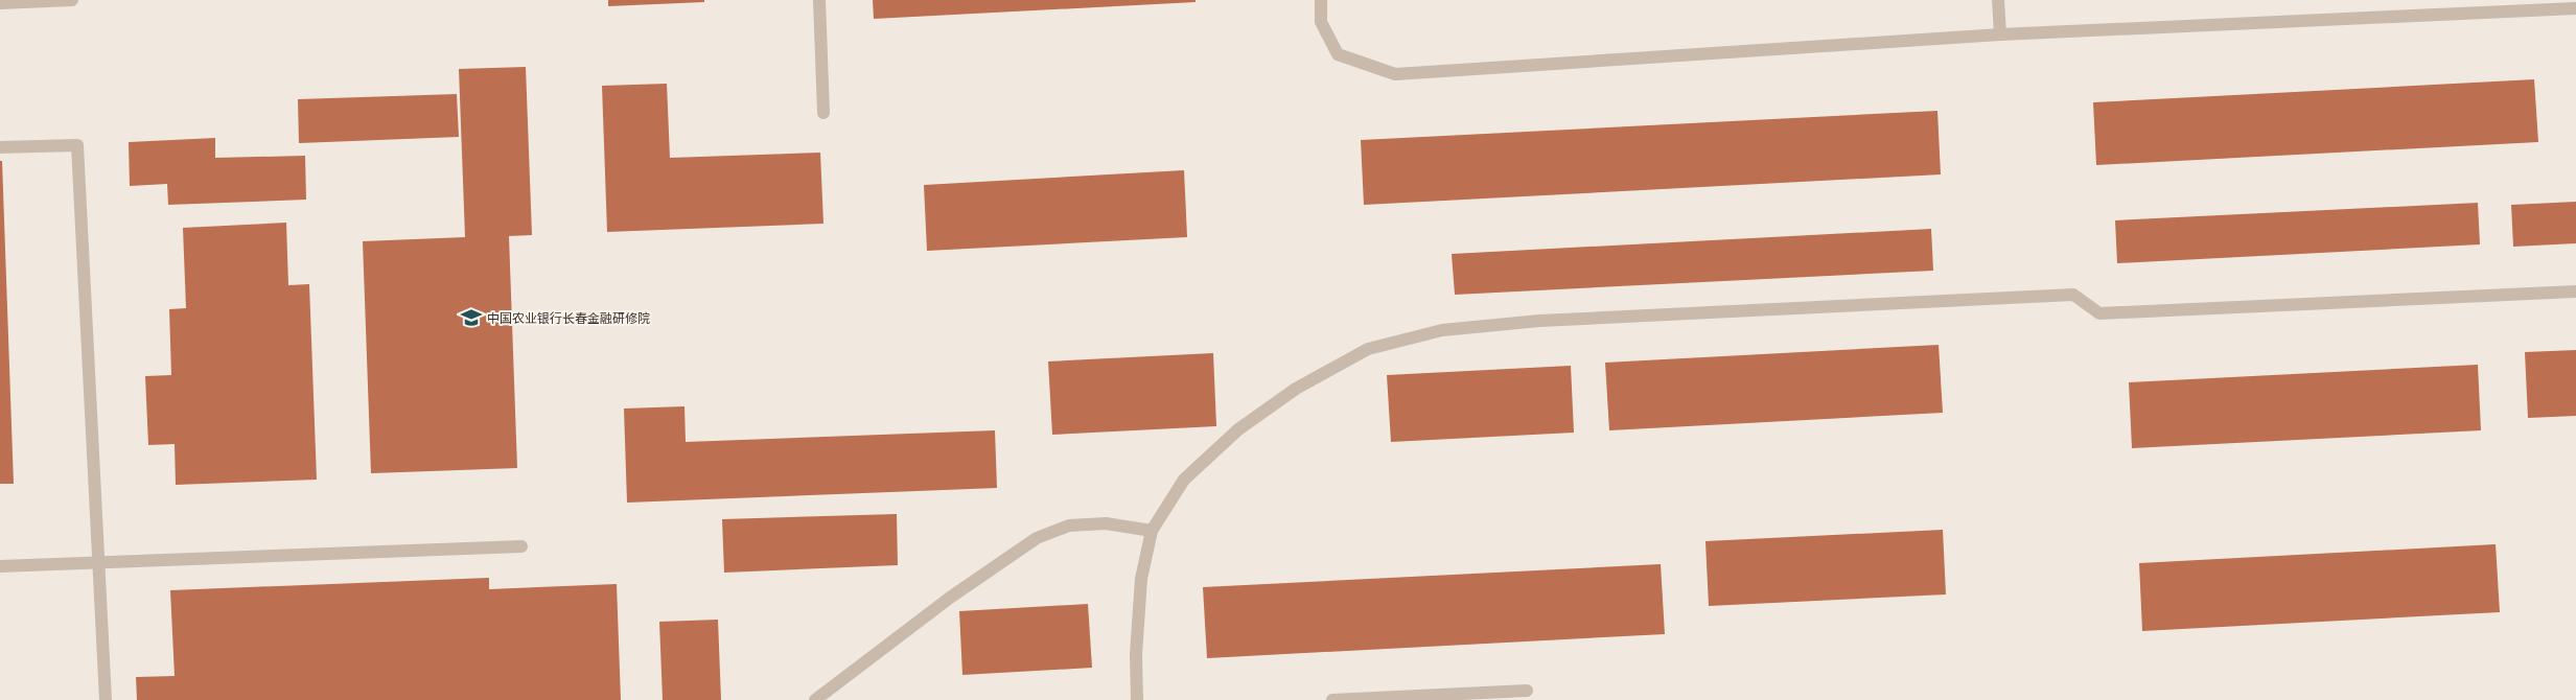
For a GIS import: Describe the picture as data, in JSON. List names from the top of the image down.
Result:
{
  "places": {
    "school or university": ["中国农业银行长春金融研修院"]
  }
}
